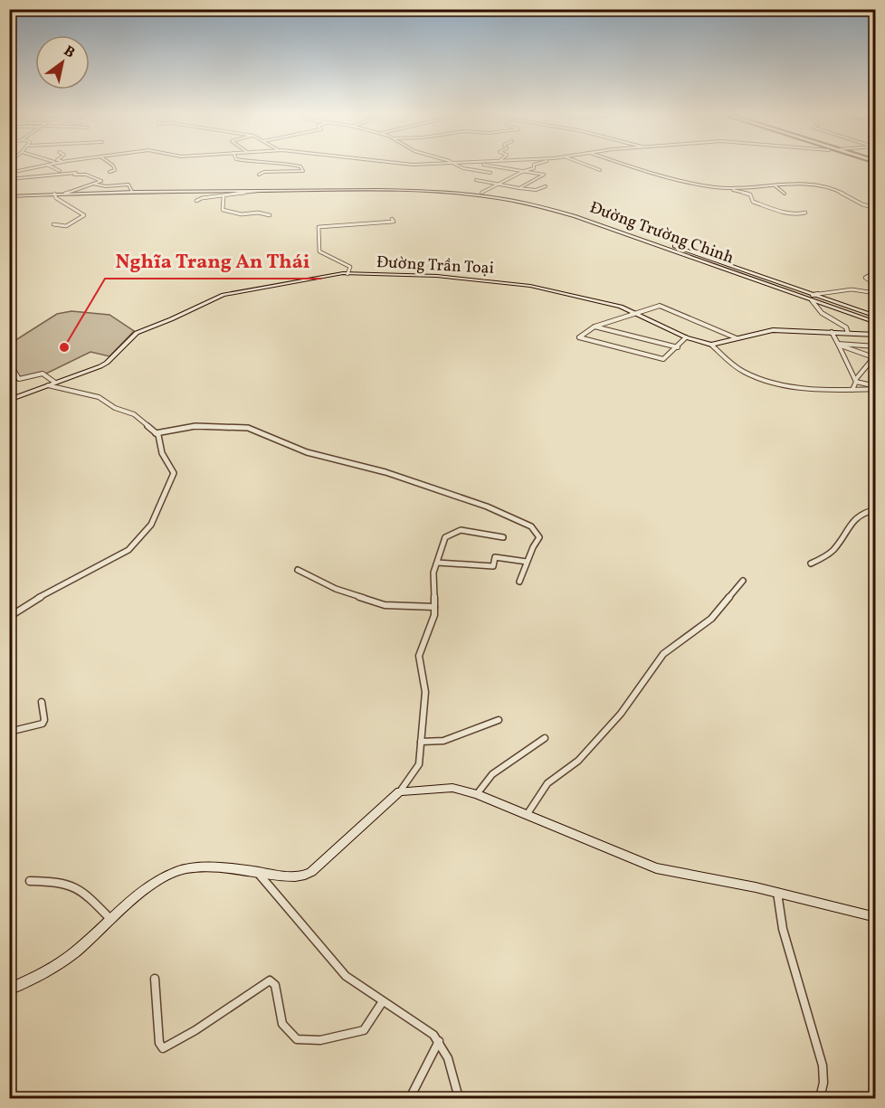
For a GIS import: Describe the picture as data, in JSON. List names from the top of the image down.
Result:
{
  "streets": {
    "main road": ["Đường Trường Chinh", "Đường Trần Toại"]
  },
  "places": ["Nghĩa Trang An Thái"],
  "north": "top right"
}
